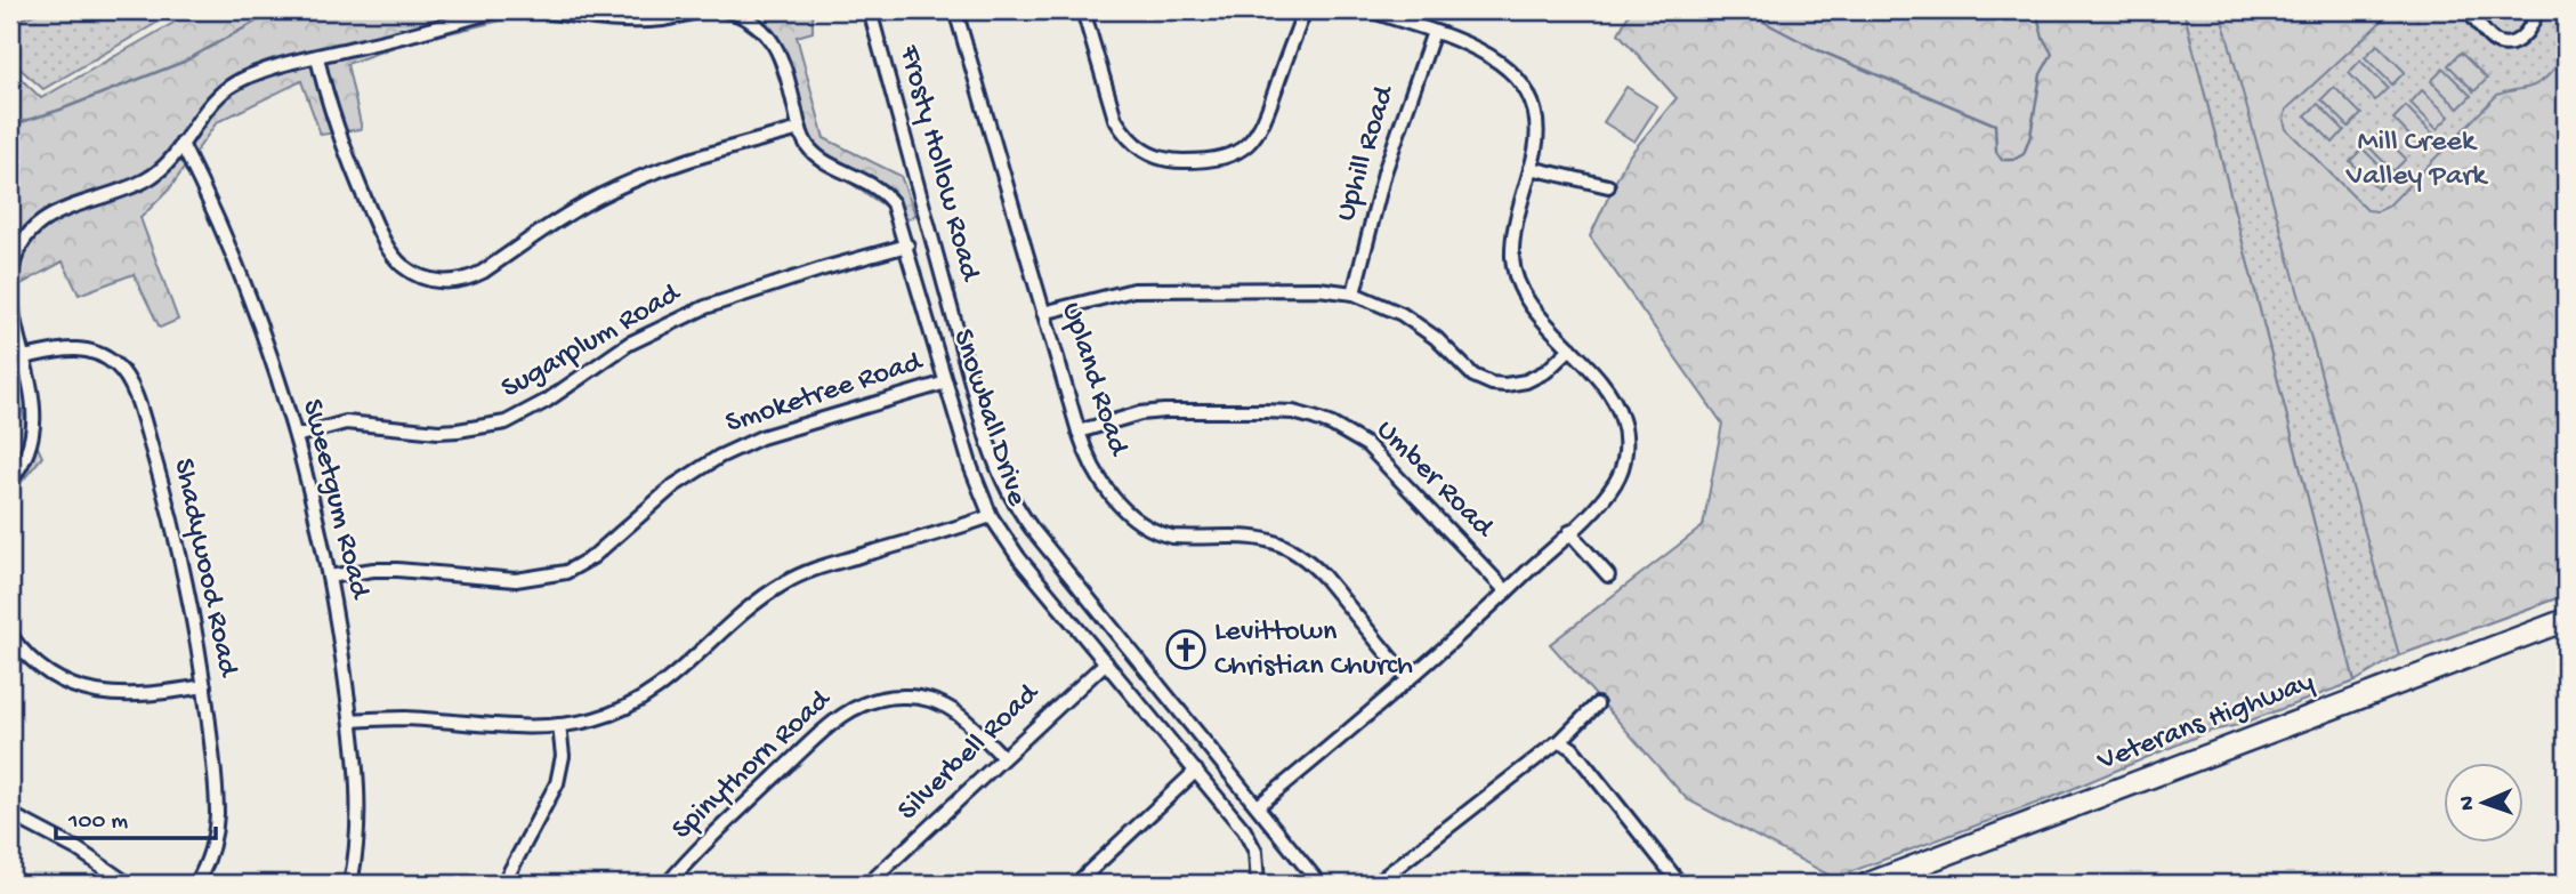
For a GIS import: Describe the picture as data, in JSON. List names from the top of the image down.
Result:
{
  "streets": {
    "main road": ["Veterans Highway"],
    "street": [
      "Uphill Road",
      "Frosty Hollow Road",
      "Sugarplum Road",
      "Upland Road",
      "Smoketree Road",
      "Snowball Drive",
      "Umber Road",
      "Sweetgum Road",
      "Shadywood Road",
      "Silverbell Road",
      "Spinythorn Road"
    ]
  },
  "crossings": [
    ["Sugarplum Road", "Snowball Drive"],
    ["Sugarplum Road", "Sweetgum Road"],
    ["Upland Road", "Umber Road"],
    ["Smoketree Road", "Snowball Drive"],
    ["Smoketree Road", "Sweetgum Road"],
    ["Snowball Drive", "Silverbell Road"],
    ["Silverbell Road", "Spinythorn Road"]
  ],
  "parks": ["Mill Creek Valley Park"],
  "places": {
    "church": ["Levittown Christian Church"]
  },
  "scale_bar": "100 m",
  "north": "left"
}
